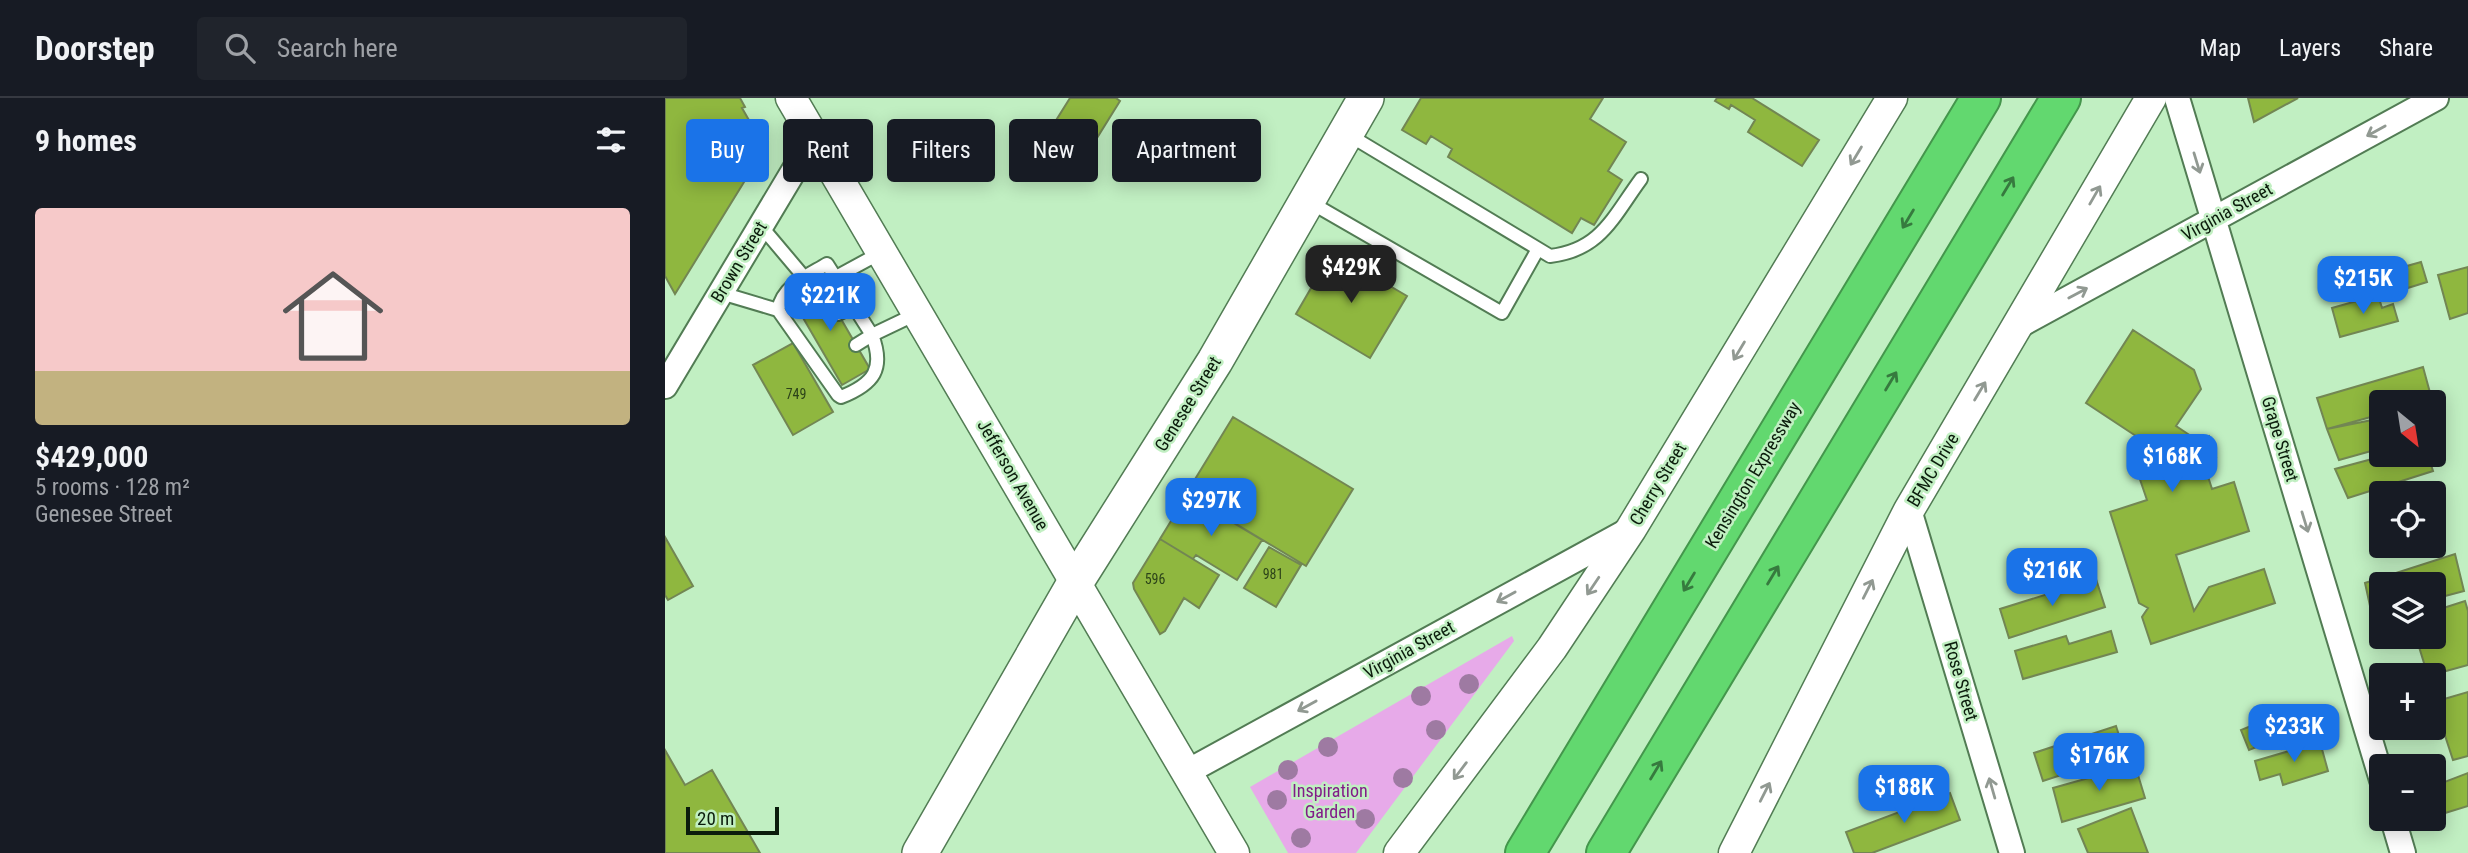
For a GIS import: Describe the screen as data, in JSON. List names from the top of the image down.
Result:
{
  "streets": {
    "highway": ["Kensington Expressway"],
    "main road": ["Genesee Street"],
    "street": [
      "Virginia Street",
      "Brown Street",
      "Grape Street",
      "BFMC Drive",
      "Jefferson Avenue",
      "Cherry Street",
      "Rose Street"
    ]
  },
  "crossings": [
    ["Virginia Street", "Grape Street"],
    ["Virginia Street", "BFMC Drive"],
    ["Virginia Street", "Jefferson Avenue"],
    ["Virginia Street", "Cherry Street"],
    ["Genesee Street", "Jefferson Avenue"],
    ["BFMC Drive", "Rose Street"]
  ],
  "one_way": [
    "Grape Street",
    "BFMC Drive",
    "Cherry Street",
    "Rose Street"
  ],
  "parks": ["Inspiration Garden"],
  "house_numbers": ["749", "981", "596"],
  "scale_bar": "20 m",
  "north": "bottom right",
  "page": {
    "header": "Doorstep",
    "search": "Search here",
    "nav": ["Map", "Layers", "Share"],
    "heading": "9 homes",
    "chip": [
      "Buy",
      "Rent",
      "Filters",
      "New",
      "Apartment"
    ],
    "list": [
      {
        "name": "$429,000",
        "note": "5 rooms · 128 m² · Genesee Street"
      }
    ],
    "price": [
      "$429K",
      "$215K",
      "$221K",
      "$168K",
      "$297K",
      "$216K",
      "$233K",
      "$176K",
      "$188K"
    ],
    "map_buttons": ["+", "−"],
    "scale": "20 m"
  }
}
